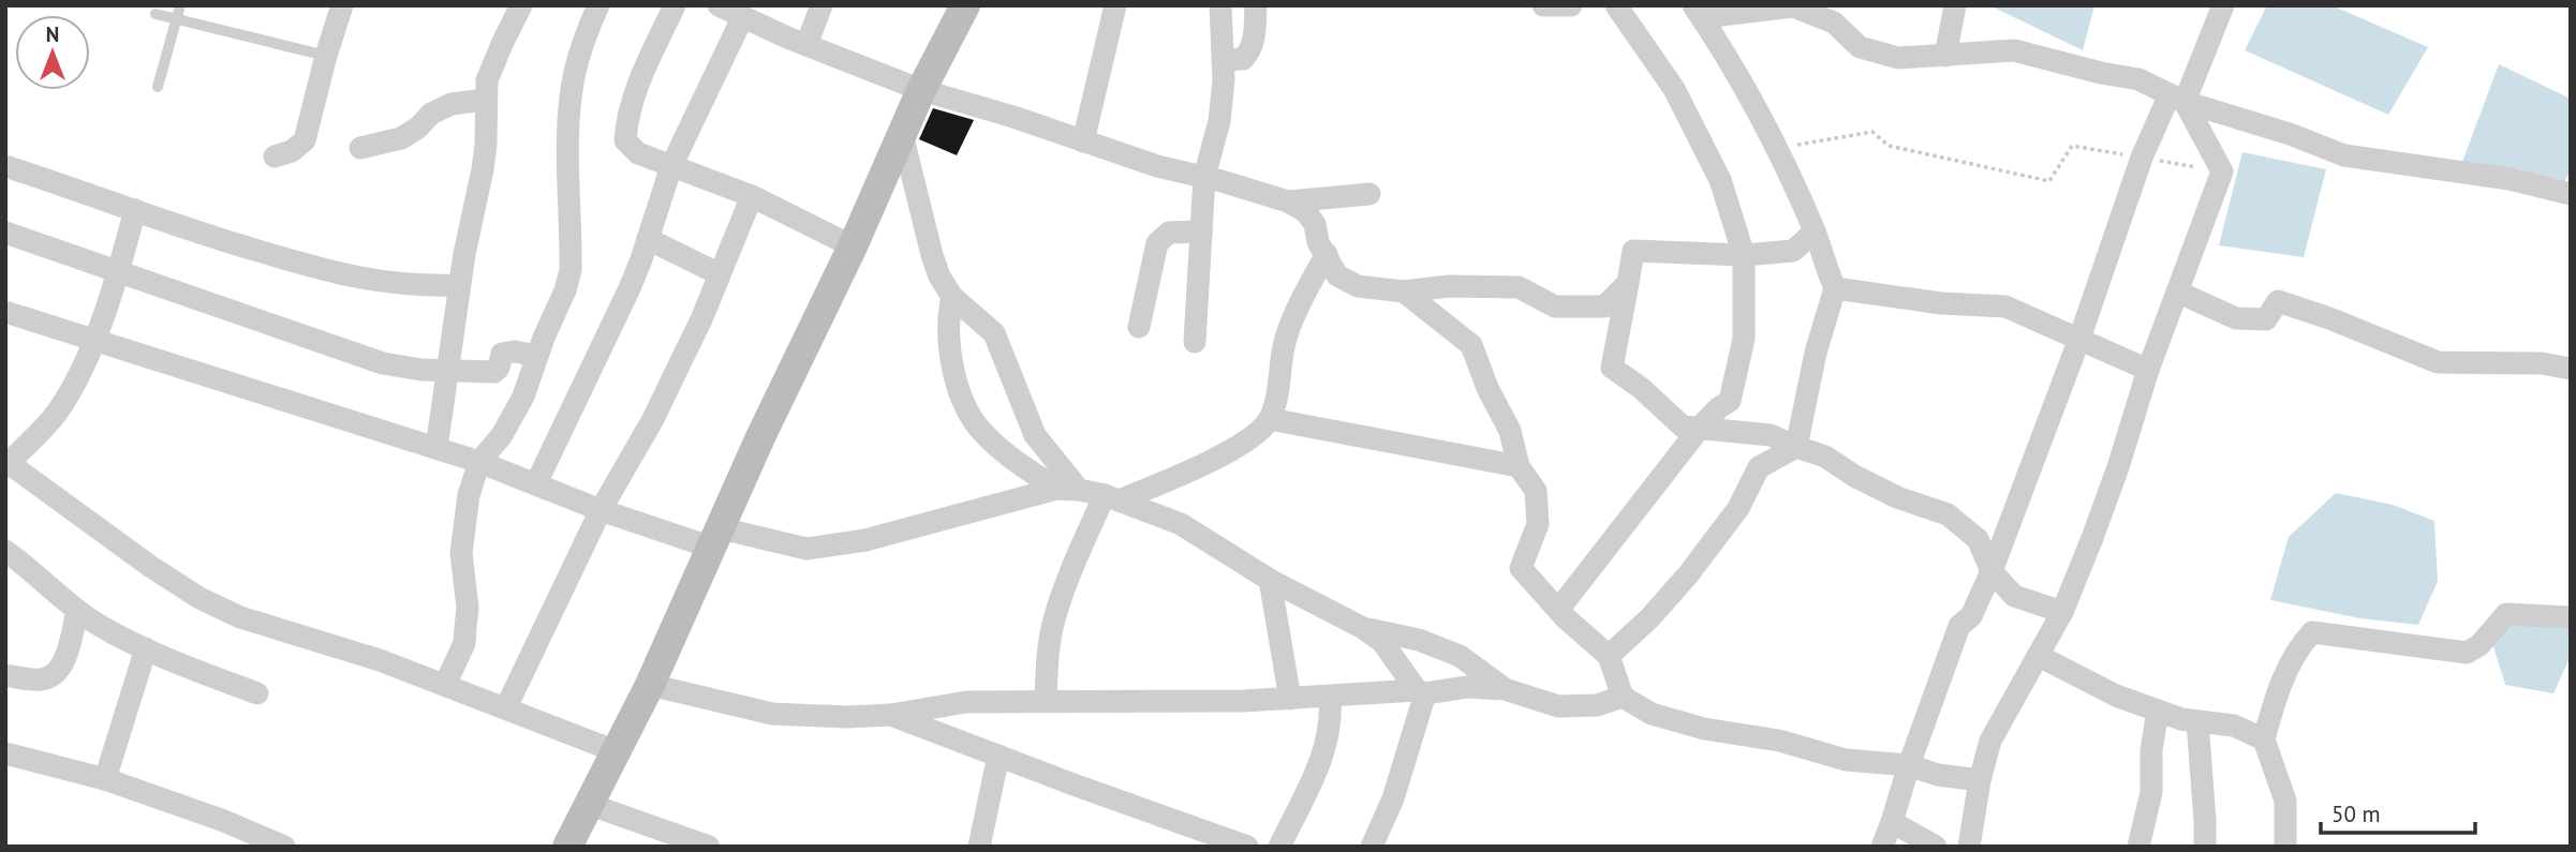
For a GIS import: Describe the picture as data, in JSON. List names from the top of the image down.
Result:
{
  "scale_bar": "50 m",
  "north": "top"
}
